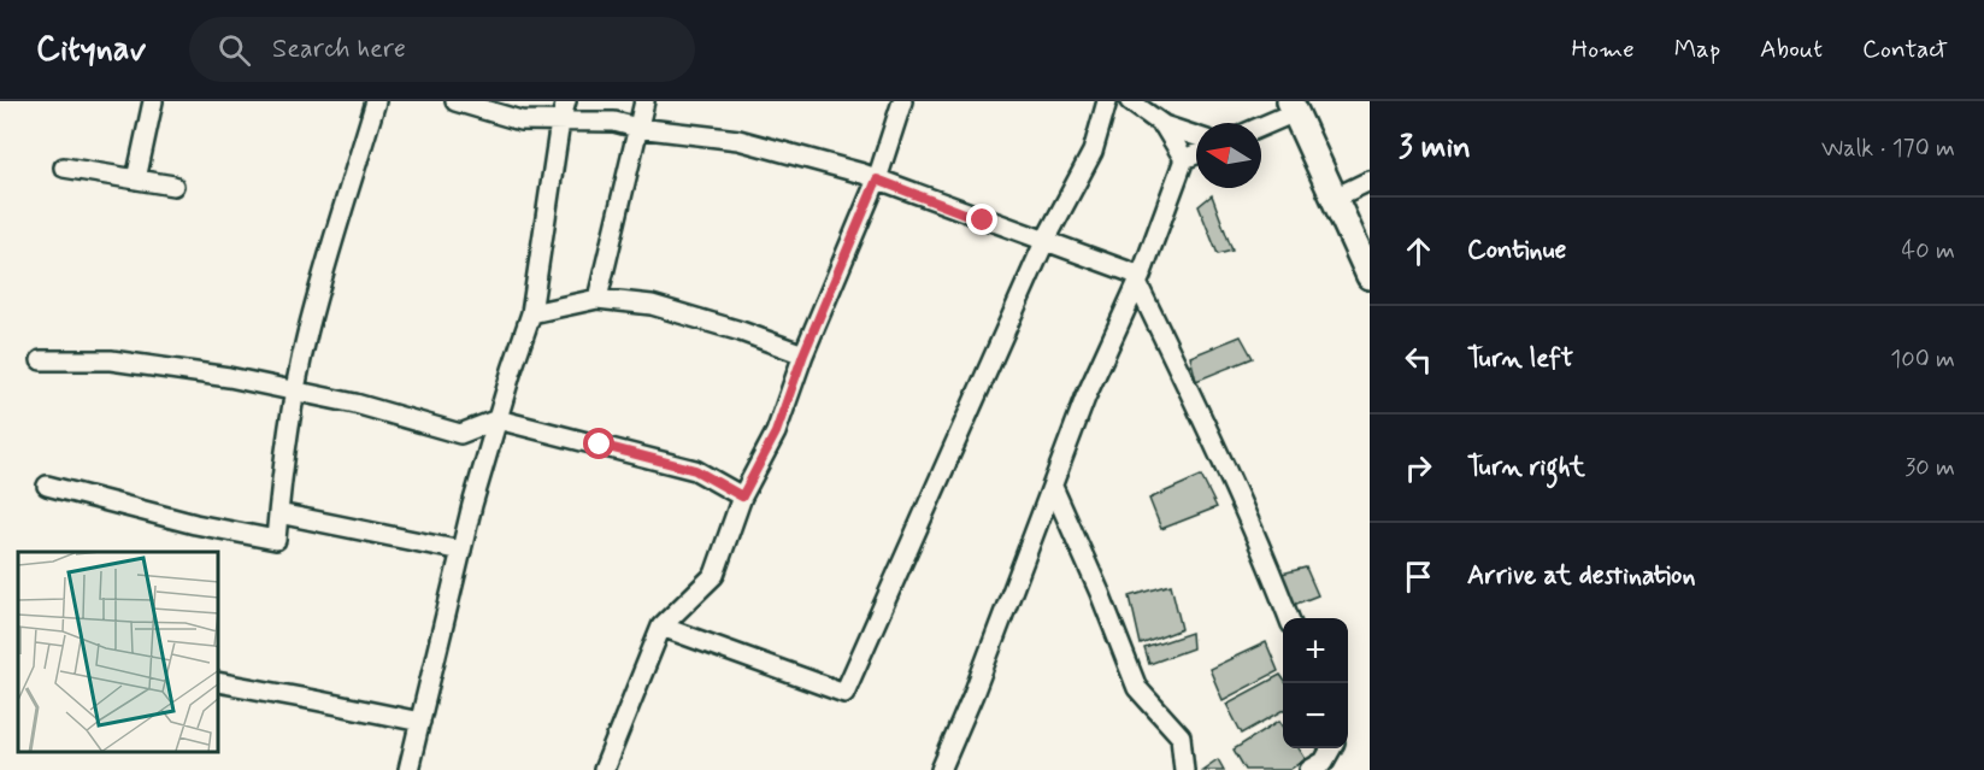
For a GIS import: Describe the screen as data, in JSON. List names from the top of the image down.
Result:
{
  "north": "left",
  "page": {
    "header": "Citynav",
    "search": "Search here",
    "nav": [
      "Home",
      "Map",
      "About",
      "Contact"
    ],
    "heading": ["3 min", "Walk · 170 m"],
    "list": [
      ["Continue", "40 m"],
      ["Turn left", "100 m"],
      ["Turn right", "30 m"],
      "Arrive at destination"
    ],
    "map_buttons": ["+", "−"]
  }
}
